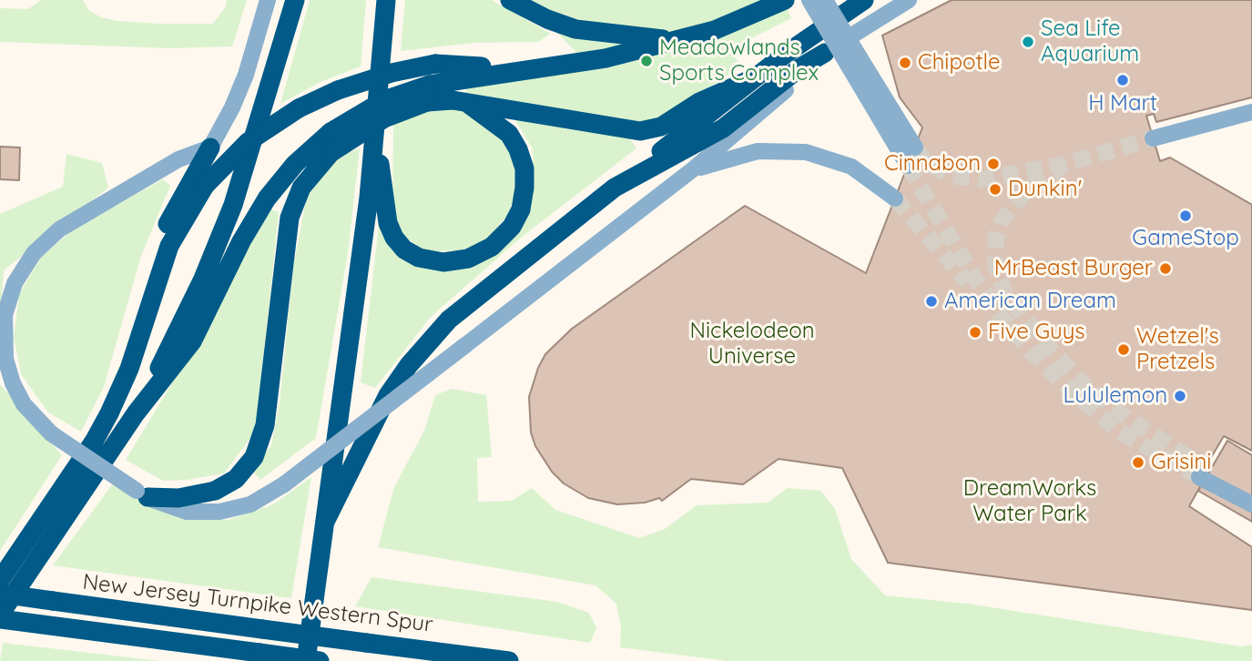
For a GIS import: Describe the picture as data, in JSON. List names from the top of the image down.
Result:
{
  "streets": {
    "highway": ["New Jersey Turnpike Western Spur"]
  },
  "parks": ["Nickelodeon Universe", "DreamWorks Water Park"],
  "places": [
    "Sea Life Aquarium",
    "Meadowlands Sports Complex",
    "Chipotle",
    "H Mart",
    "Cinnabon",
    "Dunkin'",
    "GameStop",
    "MrBeast Burger",
    "American Dream",
    "Five Guys",
    "Wetzel's Pretzels",
    "Lululemon",
    "Grisini"
  ]
}
